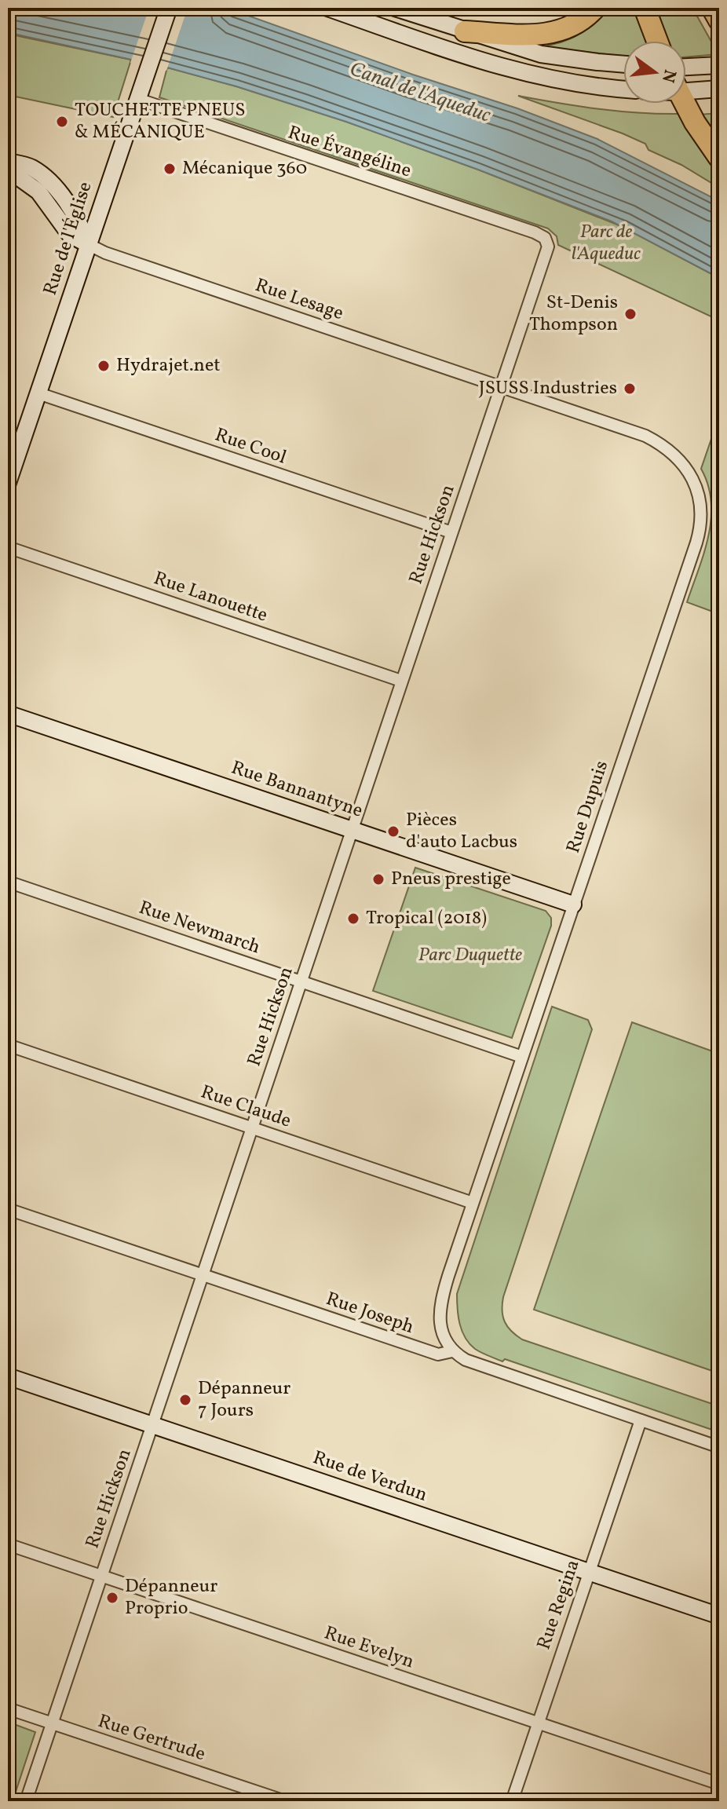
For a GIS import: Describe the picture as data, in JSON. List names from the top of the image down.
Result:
{
  "streets": {
    "main road": ["Rue de l'Église", "Rue Bannantyne", "Rue de Verdun"],
    "street": [
      "Rue Évangéline",
      "Rue Lesage",
      "Rue Cool",
      "Rue Hickson",
      "Rue Lanouette",
      "Rue Dupuis",
      "Rue Newmarch",
      "Rue Claude",
      "Rue Joseph",
      "Rue Regina",
      "Rue Evelyn",
      "Rue Gertrude"
    ]
  },
  "crossings": [
    ["Rue Évangéline", "Rue de l'Église"],
    ["Rue Évangéline", "Rue Hickson"],
    ["Rue de l'Église", "Rue Lesage"],
    ["Rue de l'Église", "Rue Cool"],
    ["Rue Lesage", "Rue Hickson"],
    ["Rue Lesage", "Rue Dupuis"],
    ["Rue Cool", "Rue Hickson"],
    ["Rue Hickson", "Rue Lanouette"],
    ["Rue Hickson", "Rue Bannantyne"],
    ["Rue Hickson", "Rue Dupuis"],
    ["Rue Hickson", "Rue Newmarch"],
    ["Rue Hickson", "Rue Claude"],
    ["Rue Hickson", "Rue Joseph"],
    ["Rue Hickson", "Rue de Verdun"],
    ["Rue Hickson", "Rue Evelyn"],
    ["Rue Hickson", "Rue Gertrude"],
    ["Rue Bannantyne", "Rue Dupuis"],
    ["Rue Dupuis", "Rue Newmarch"],
    ["Rue Dupuis", "Rue Claude"],
    ["Rue Dupuis", "Rue Joseph"],
    ["Rue Joseph", "Rue Regina"],
    ["Rue de Verdun", "Rue Regina"],
    ["Rue Regina", "Rue Evelyn"]
  ],
  "water": ["Canal de l'Aqueduc"],
  "parks": ["Parc de l'Aqueduc", "Parc Duquette"],
  "places": [
    "TOUCHETTE PNEUS & MÉCANIQUE",
    "Mécanique 360",
    "St-Denis Thompson",
    "Hydrajet.net",
    "JSUSS Industries",
    "Pièces d'auto Lacbus",
    "Pneus prestige",
    "Tropical (2018)",
    "Dépanneur 7 Jours",
    "Dépanneur Proprio"
  ],
  "north": "right"
}
